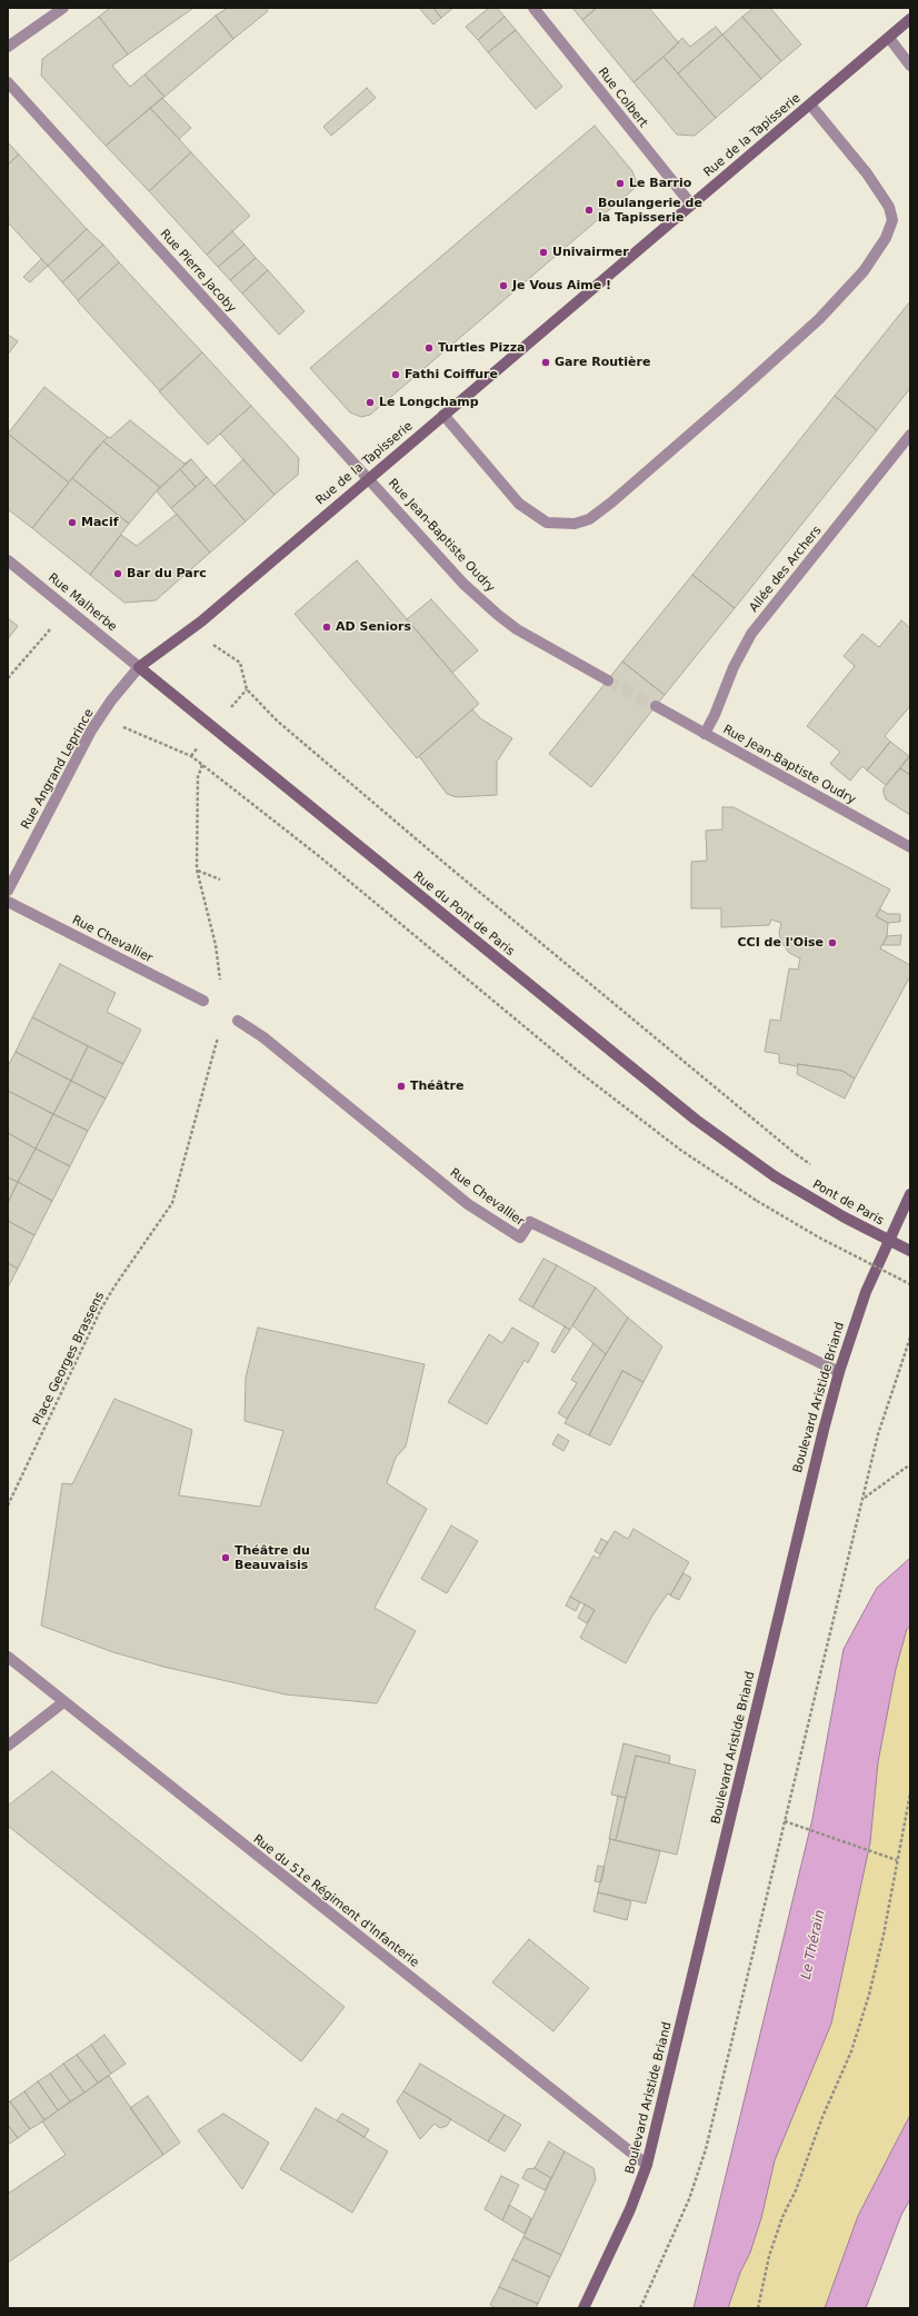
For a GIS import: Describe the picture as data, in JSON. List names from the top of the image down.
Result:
{
  "streets": {
    "street": [
      "Rue Colbert",
      "Rue de la Tapisserie",
      "Rue Pierre Jacoby",
      "Rue Jean-Baptiste Oudry",
      "Allée des Archers",
      "Rue Malherbe",
      "Rue Angrand Leprince",
      "Rue du Pont de Paris",
      "Rue Chevallier",
      "Pont de Paris",
      "Boulevard Aristide Briand",
      "Rue du 51e Régiment d'Infanterie"
    ],
    "path": ["Place Georges Brassens"]
  },
  "crossings": [
    ["Rue Colbert", "Rue de la Tapisserie"],
    ["Rue de la Tapisserie", "Rue Pierre Jacoby"],
    ["Rue de la Tapisserie", "Rue Jean-Baptiste Oudry"],
    ["Rue de la Tapisserie", "Rue Malherbe"],
    ["Rue de la Tapisserie", "Rue Angrand Leprince"],
    ["Rue de la Tapisserie", "Rue du Pont de Paris"],
    ["Rue Pierre Jacoby", "Rue Jean-Baptiste Oudry"],
    ["Rue Jean-Baptiste Oudry", "Allée des Archers"],
    ["Rue Malherbe", "Rue Angrand Leprince"],
    ["Rue Malherbe", "Rue du Pont de Paris"],
    ["Rue Angrand Leprince", "Rue du Pont de Paris"],
    ["Rue du Pont de Paris", "Pont de Paris"],
    ["Rue Chevallier", "Boulevard Aristide Briand"],
    ["Boulevard Aristide Briand", "Rue du 51e Régiment d'Infanterie"]
  ],
  "water": ["Le Thérain"],
  "places": [
    "Le Barrio",
    "Boulangerie de la Tapisserie",
    "Univairmer",
    "Je Vous Aime !",
    "Turtles Pizza",
    "Gare Routière",
    "Fathi Coiffure",
    "Le Longchamp",
    "Macif",
    "Bar du Parc",
    "AD Seniors",
    "CCI de l'Oise",
    "Théâtre",
    "Théâtre du Beauvaisis"
  ]
}
